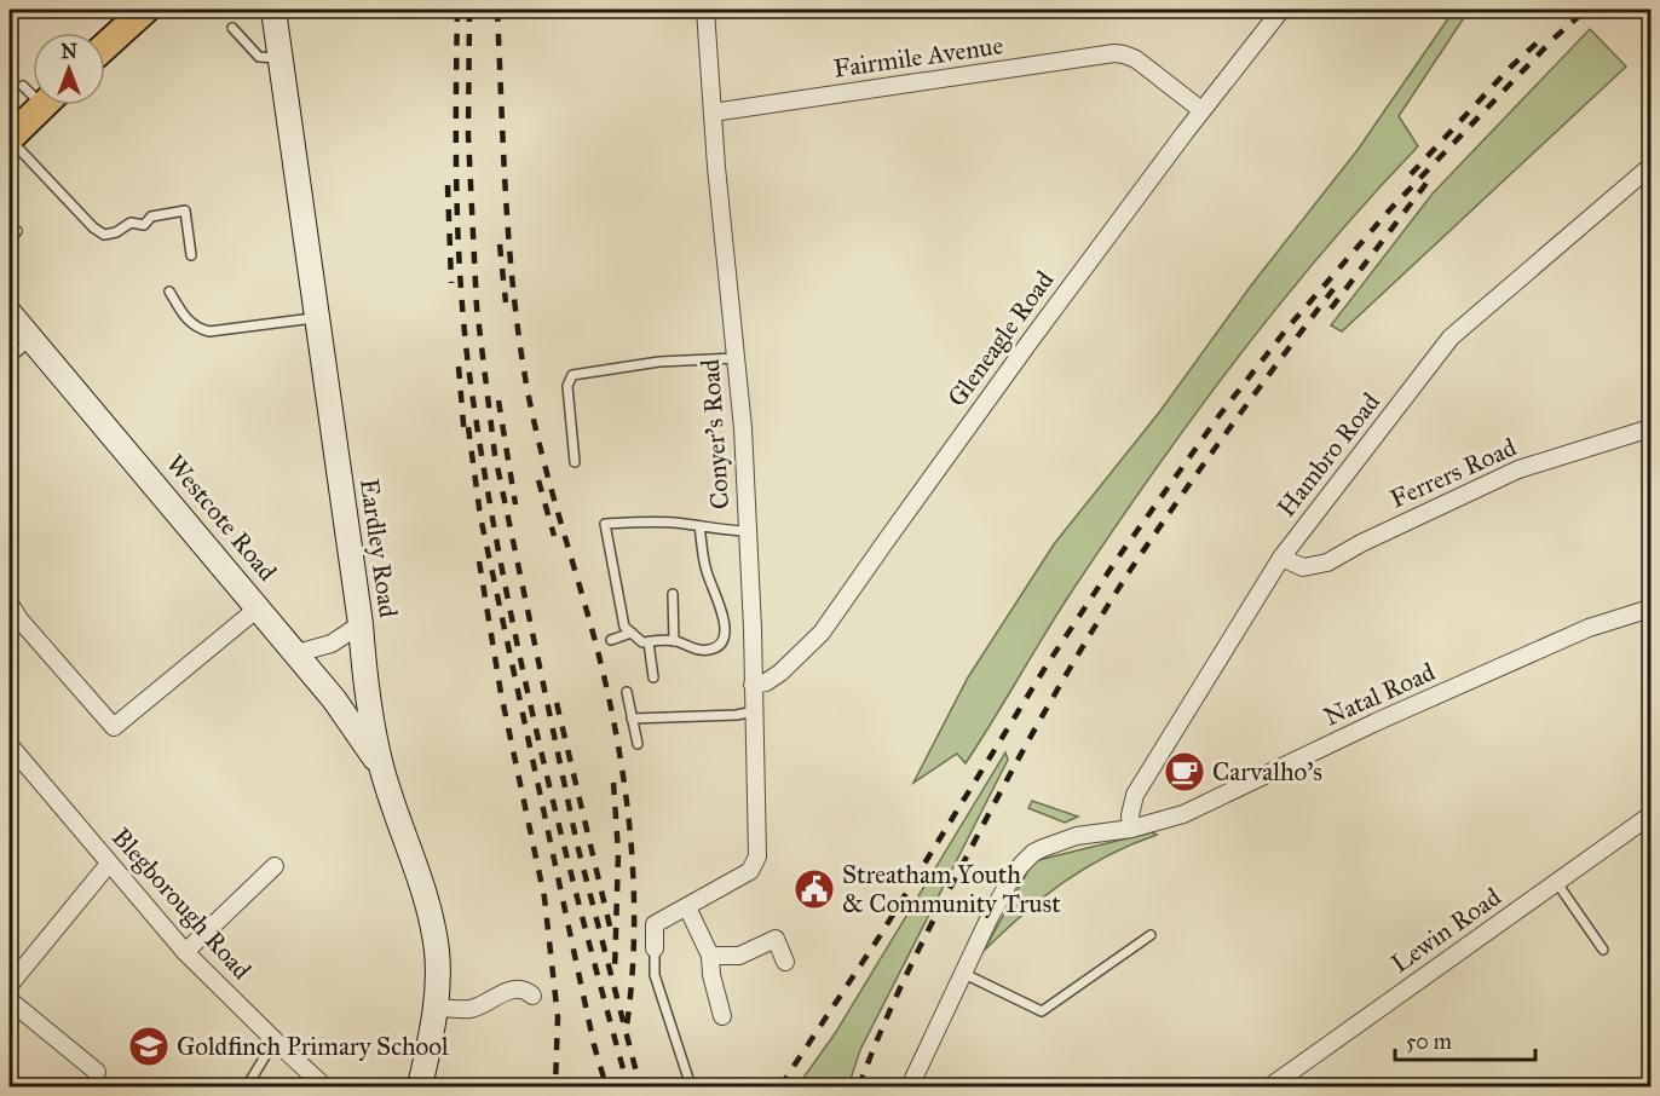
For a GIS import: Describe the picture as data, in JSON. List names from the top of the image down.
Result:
{
  "streets": {
    "street": [
      "Fairmile Avenue",
      "Gleneagle Road",
      "Conyer's Road",
      "Hambro Road",
      "Ferrers Road",
      "Westcote Road",
      "Eardley Road",
      "Natal Road",
      "Blegborough Road",
      "Lewin Road"
    ]
  },
  "crossings": [
    ["Fairmile Avenue", "Gleneagle Road"],
    ["Fairmile Avenue", "Conyer's Road"],
    ["Gleneagle Road", "Conyer's Road"],
    ["Hambro Road", "Ferrers Road"],
    ["Hambro Road", "Natal Road"],
    ["Westcote Road", "Eardley Road"]
  ],
  "places": {
    "cafe": ["Carvalho's"],
    "public building": ["Streatham Youth & Community Trust"],
    "school or university": ["Goldfinch Primary School"]
  },
  "scale_bar": "50 m",
  "north": "top"
}
